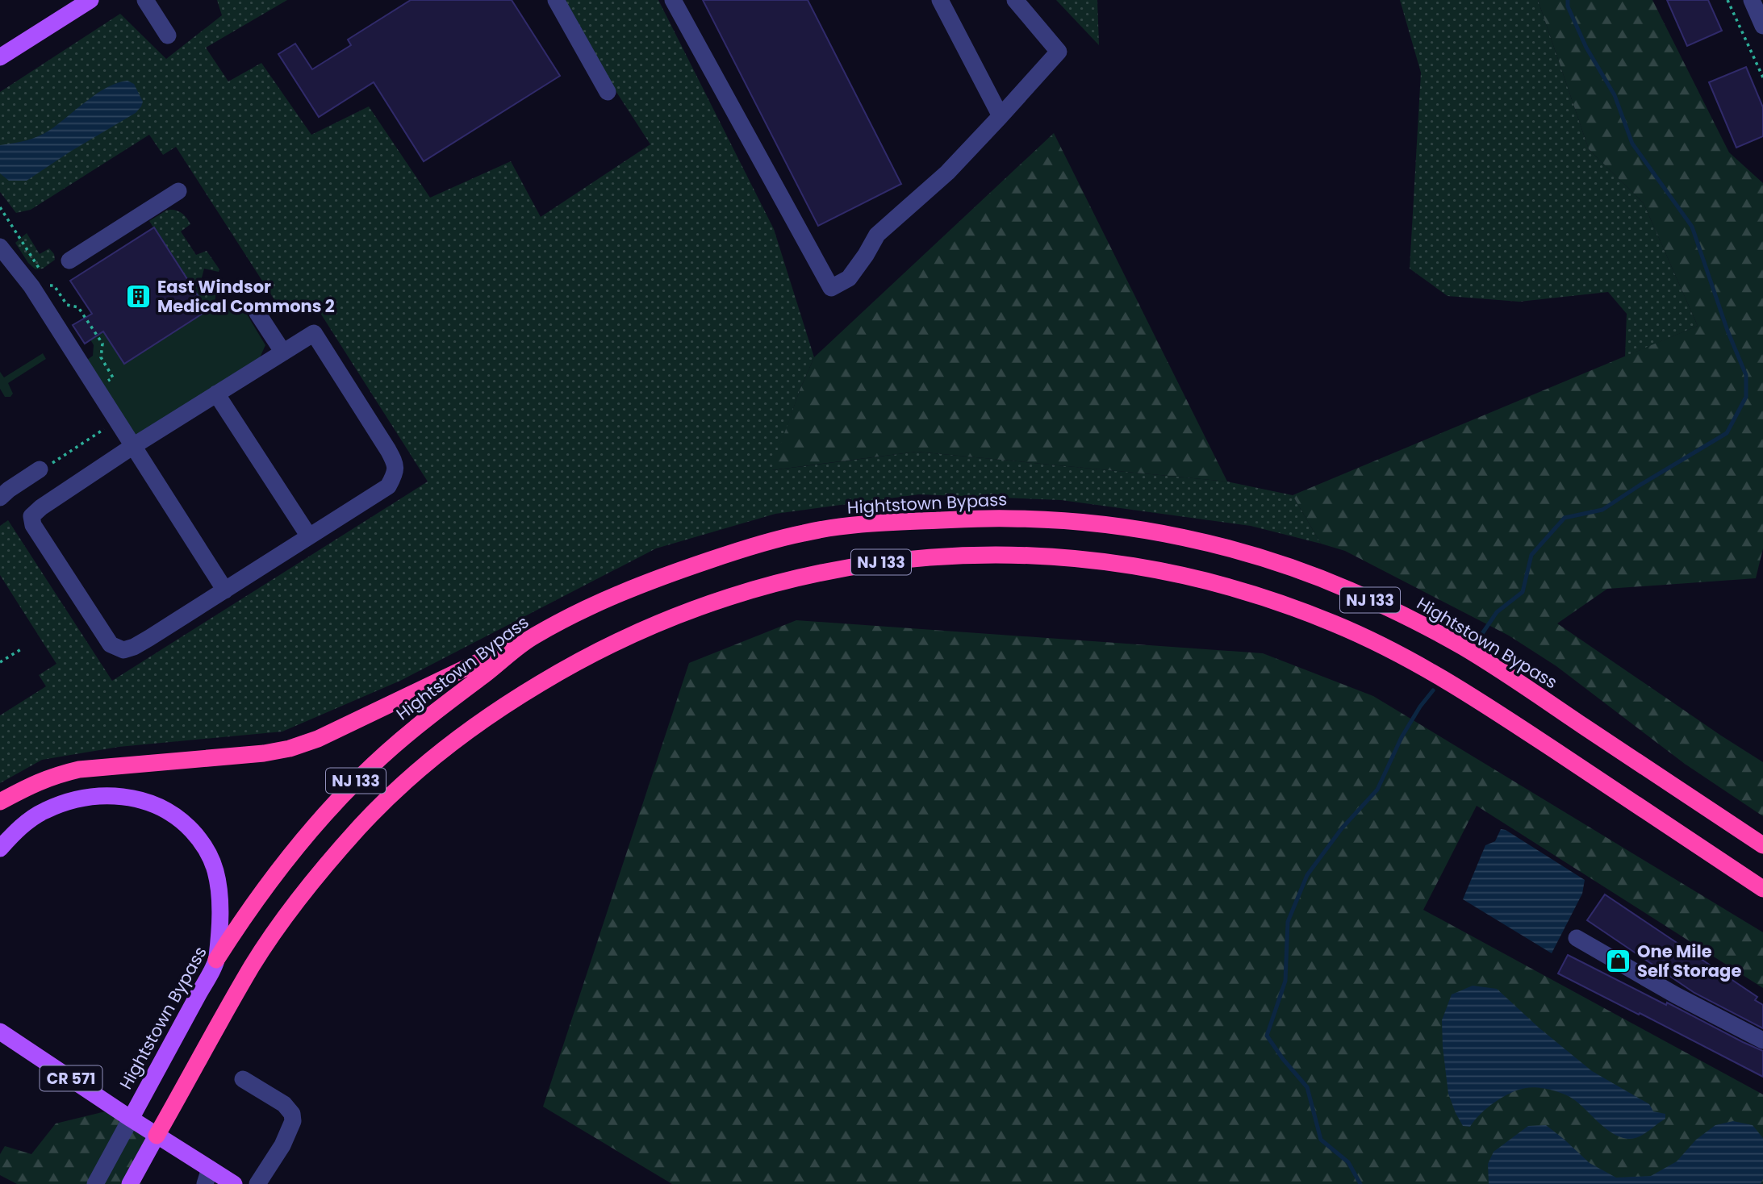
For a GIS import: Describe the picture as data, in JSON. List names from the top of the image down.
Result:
{
  "streets": {
    "highway": ["Hightstown Bypass", "NJ 133"],
    "main road": ["CR 571"]
  },
  "crossings": [
    ["Hightstown Bypass", "CR 571"],
    ["NJ 133", "CR 571"]
  ],
  "places": {
    "building": ["East Windsor Medical Commons 2"],
    "shop": ["One Mile Self Storage"]
  }
}
